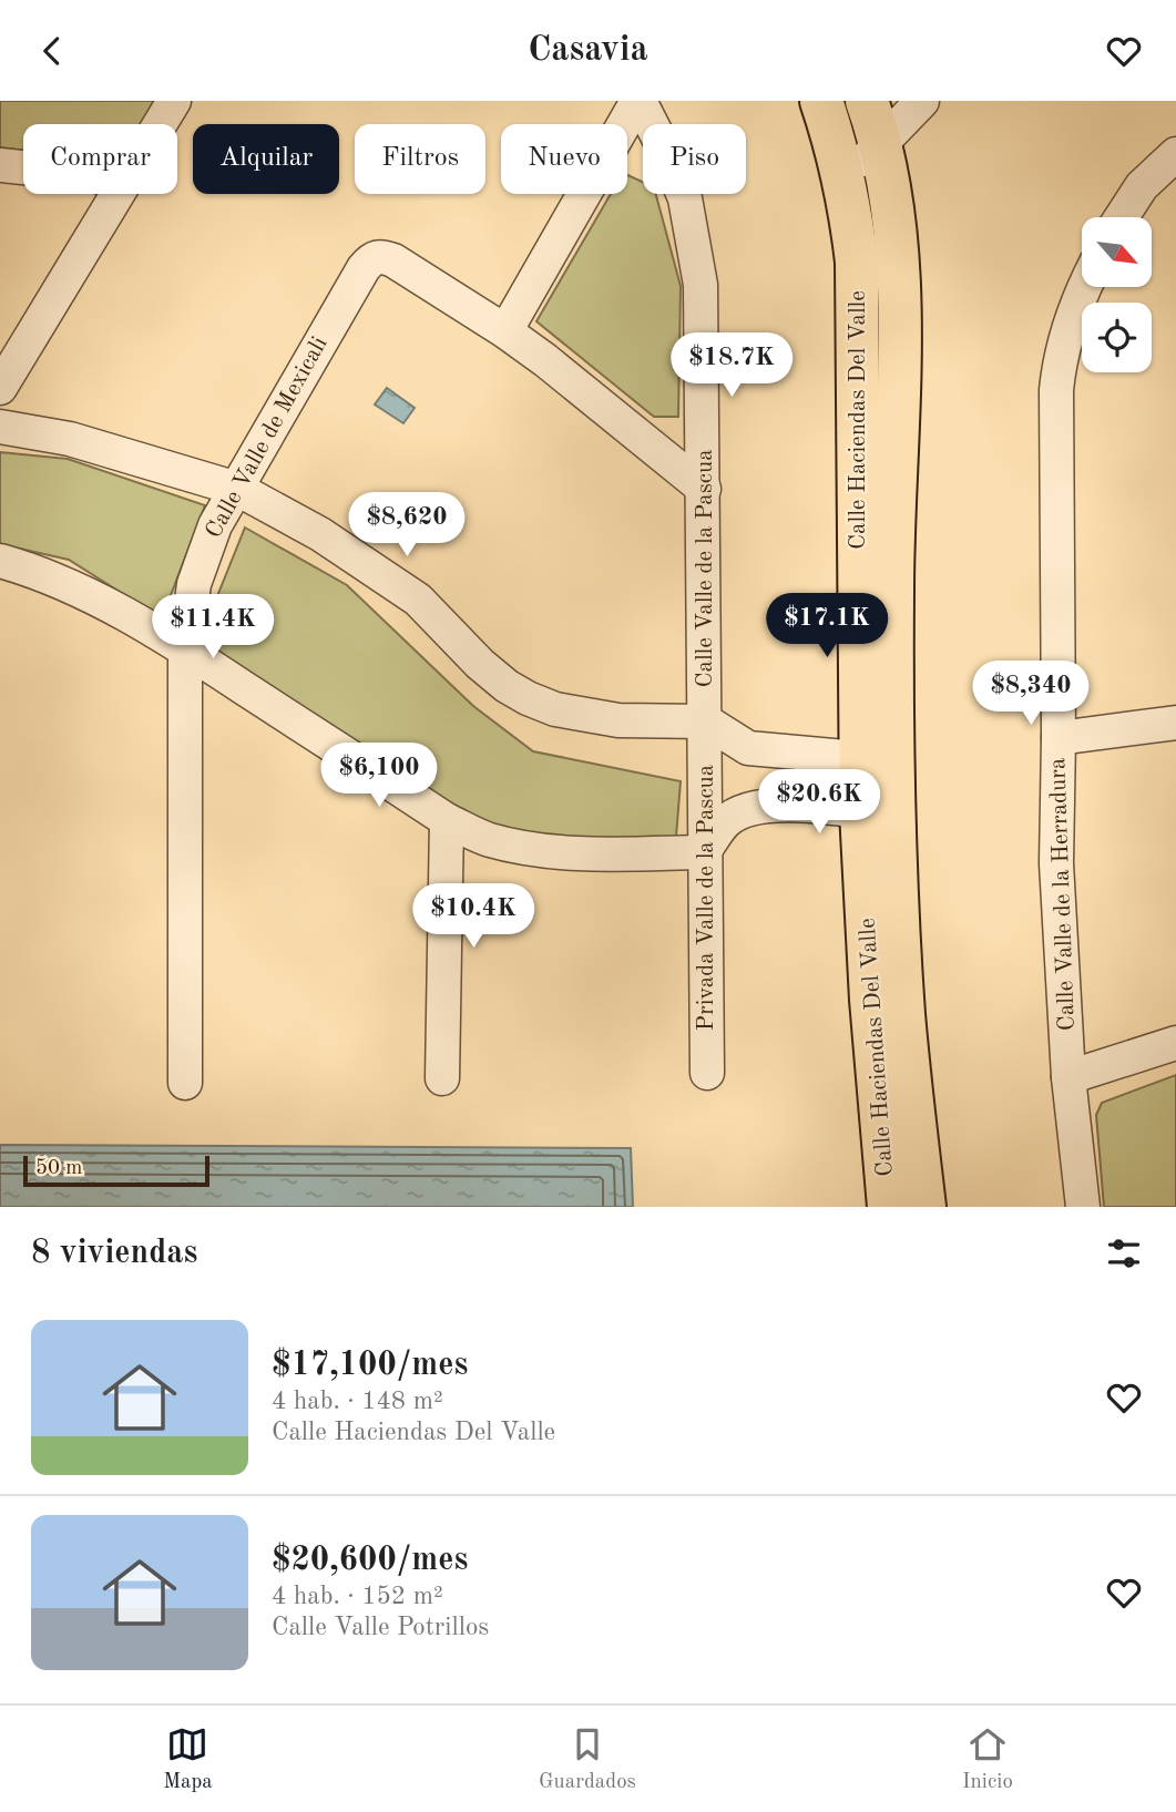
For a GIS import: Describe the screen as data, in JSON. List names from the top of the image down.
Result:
{
  "streets": {
    "main road": ["Calle Haciendas Del Valle"],
    "street": [
      "Calle Valle de Mexicali",
      "Calle Valle de la Pascua",
      "Calle Valle de la Herradura",
      "Privada Valle de la Pascua"
    ]
  },
  "crossings": [
    ["Calle Valle de Mexicali", "Calle Valle de la Pascua"],
    ["Calle Valle de la Pascua", "Privada Valle de la Pascua"]
  ],
  "scale_bar": "50 m",
  "north": "bottom right",
  "page": {
    "header": "Casavia",
    "chip": [
      "Comprar",
      "Alquilar",
      "Filtros",
      "Nuevo",
      "Piso"
    ],
    "price": [
      "$18.7K",
      "$8,620",
      "$17.1K",
      "$11.4K",
      "$8,340",
      "$6,100",
      "$20.6K",
      "$10.4K"
    ],
    "scale": "50 m",
    "heading": "8 viviendas",
    "list": [
      {
        "name": "$17,100/mes",
        "note": "4 hab. · 148 m² · Calle Haciendas Del Valle"
      },
      {
        "name": "$20,600/mes",
        "note": "4 hab. · 152 m² · Calle Valle Potrillos"
      }
    ],
    "tabs": ["Mapa", "Guardados", "Inicio"]
  }
}
